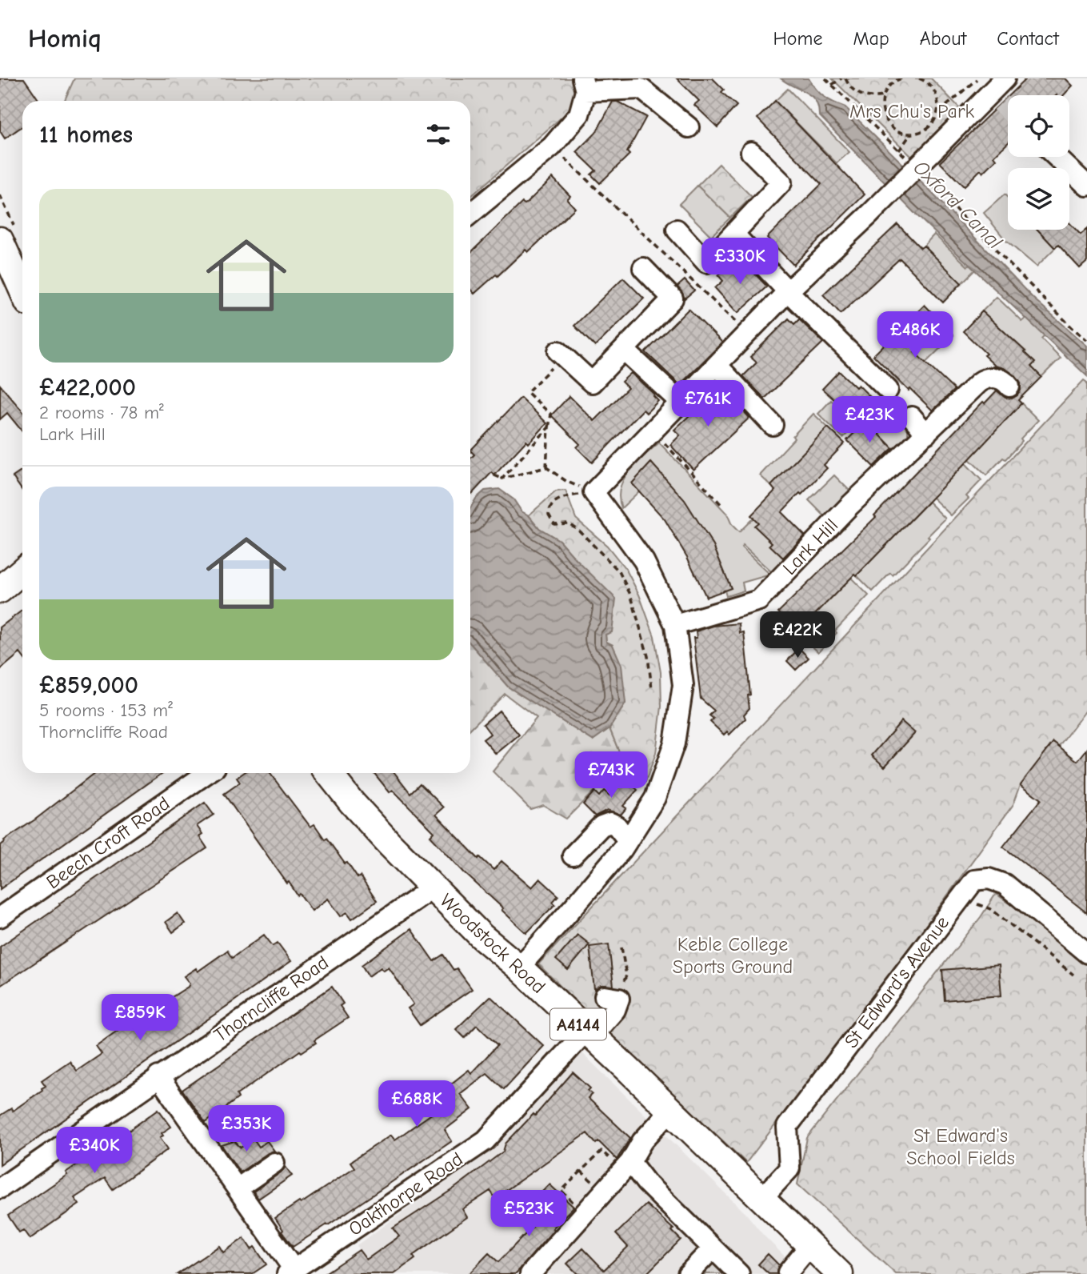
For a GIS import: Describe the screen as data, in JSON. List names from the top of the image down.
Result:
{
  "streets": {
    "main road": ["Woodstock Road", "A4144"],
    "street": [
      "Lark Hill",
      "Beech Croft Road",
      "St Edward's Avenue",
      "Thorncliffe Road",
      "Oakthorpe Road"
    ]
  },
  "crossings": [
    ["Woodstock Road", "St Edward's Avenue"],
    ["Woodstock Road", "Thorncliffe Road"],
    ["Woodstock Road", "Oakthorpe Road"]
  ],
  "water": ["Oxford Canal"],
  "parks": ["Mrs Chu's Park", "Keble College Sports Ground", "St Edward's School Fields"],
  "page": {
    "header": "Homiq",
    "nav": [
      "Home",
      "Map",
      "About",
      "Contact"
    ],
    "heading": "11 homes",
    "list": [
      {
        "name": "£422,000",
        "note": "2 rooms · 78 m² · Lark Hill"
      },
      {
        "name": "£859,000",
        "note": "5 rooms · 153 m² · Thorncliffe Road"
      }
    ],
    "price": [
      "£330K",
      "£486K",
      "£761K",
      "£423K",
      "£422K",
      "£743K",
      "£859K",
      "£688K",
      "£353K",
      "£340K",
      "£523K"
    ]
  }
}
